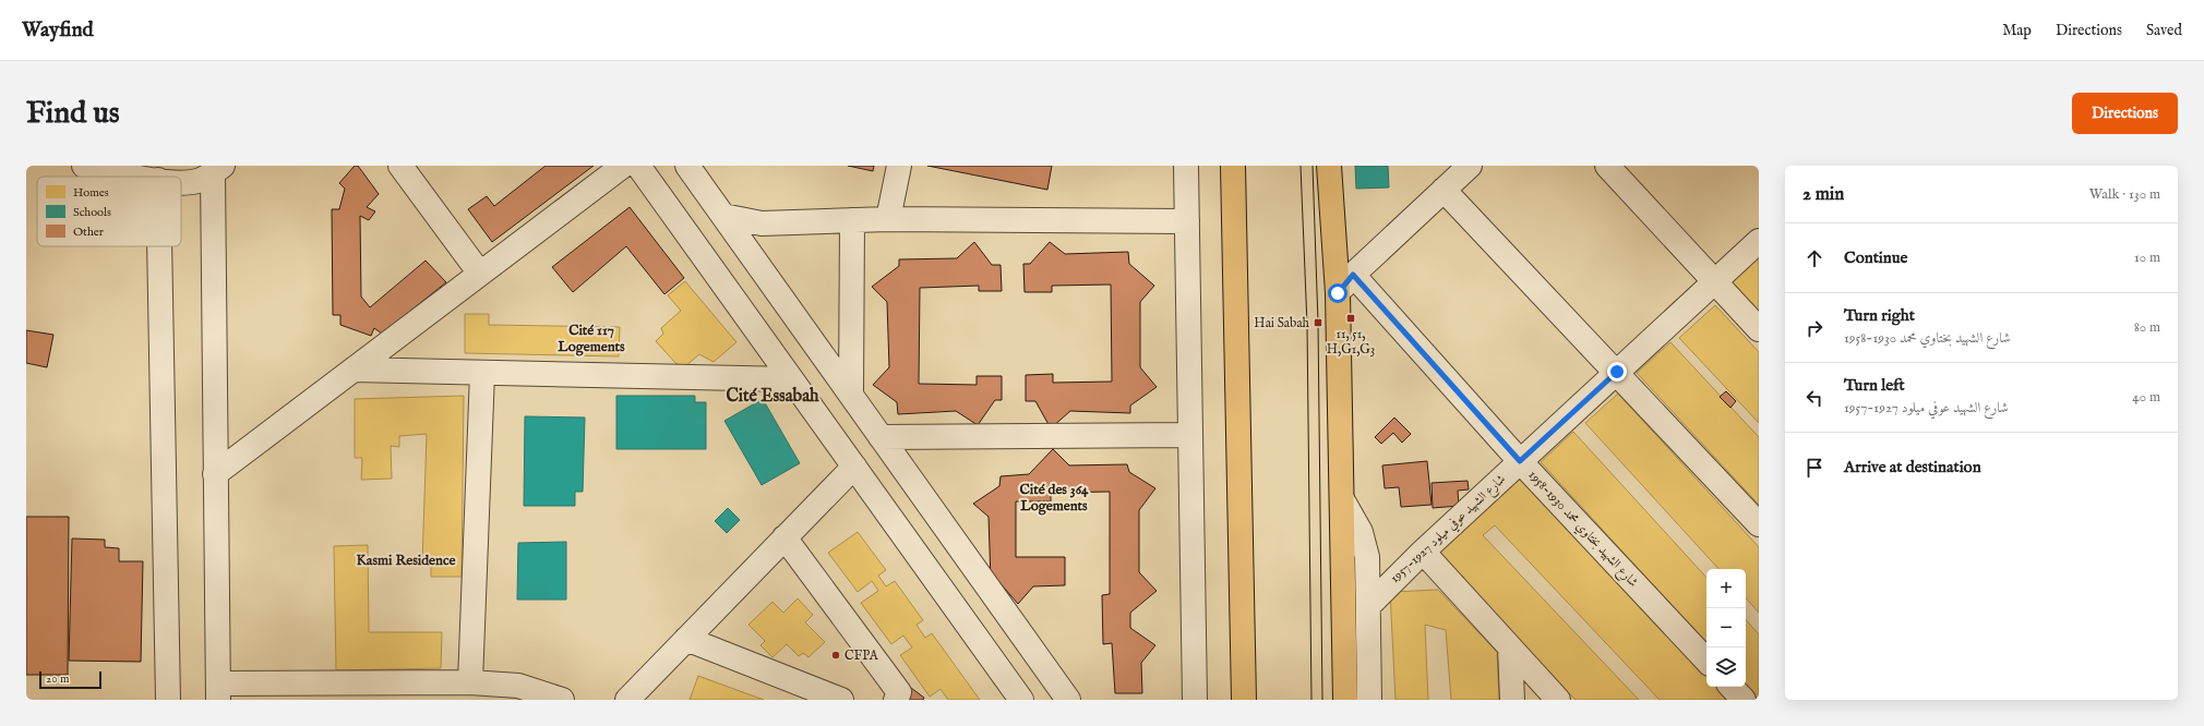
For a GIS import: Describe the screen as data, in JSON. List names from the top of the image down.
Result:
{
  "streets": {
    "street": ["شارع الشهيد عوفي ميلود 1927-1957", "شارع الشهيد بختاوي محمد 1930-1958"]
  },
  "crossings": [
    ["شارع الشهيد عوفي ميلود 1927-1957", "شارع الشهيد بختاوي محمد 1930-1958"]
  ],
  "districts": [
    "Cité 117 Logements",
    "Cité Essabah",
    "Cité des 364 Logements",
    "Kasmi Residence"
  ],
  "places": {
    "transit": ["11, 51, H,G1,G3", "Hai Sabah"],
    "other": ["CFPA"]
  },
  "legend": ["Homes", "Schools", "Other"],
  "scale_bar": "20 m",
  "page": {
    "header": "Wayfind",
    "nav": ["Map", "Directions", "Saved"],
    "buttons": "Directions",
    "title": "Find us",
    "heading": ["2 min", "Walk · 130 m"],
    "list": [
      ["Continue", "10 m"],
      ["Turn right", "شارع الشهيد بختاوي محمد 1930-1958", "80 m"],
      ["Turn left", "شارع الشهيد عوفي ميلود 1927-1957", "40 m"],
      "Arrive at destination"
    ],
    "map_buttons": ["+", "−"],
    "scale": "20 m"
  }
}
